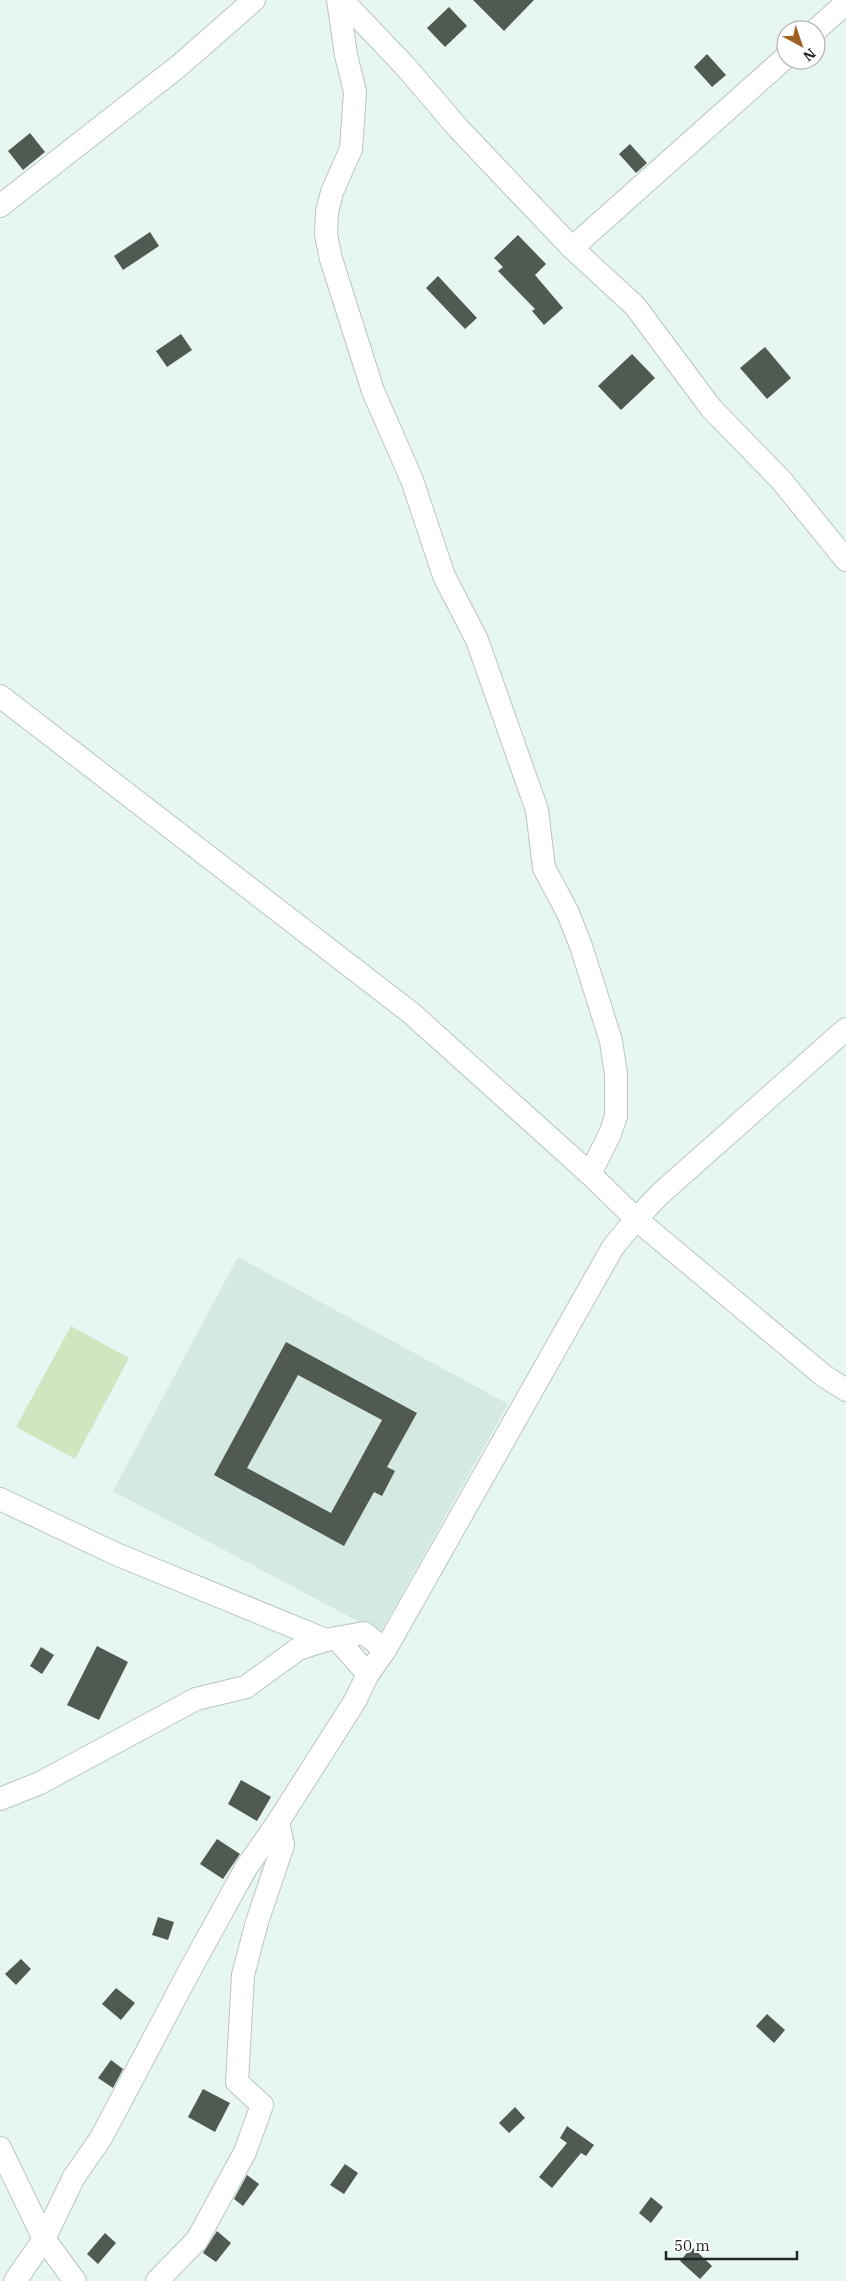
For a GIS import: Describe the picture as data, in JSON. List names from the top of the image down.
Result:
{
  "scale_bar": "50 m",
  "north": "bottom right"
}
